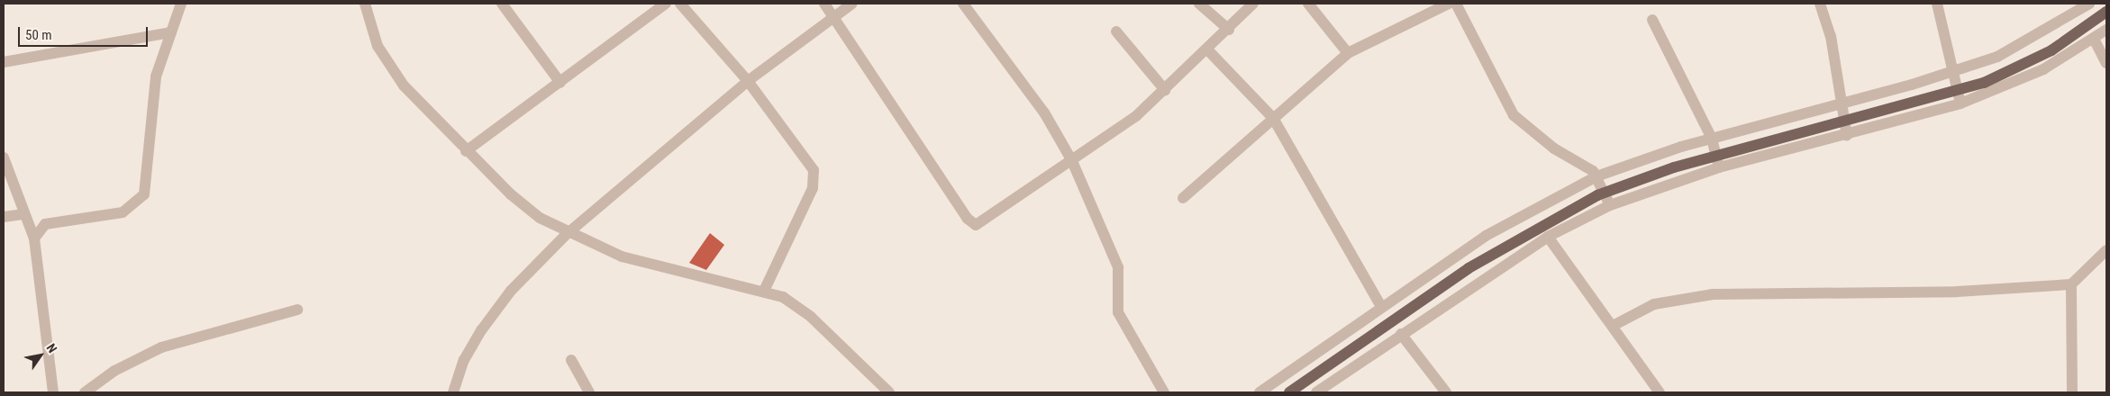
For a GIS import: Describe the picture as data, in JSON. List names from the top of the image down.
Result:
{
  "scale_bar": "50 m",
  "north": "top right"
}
